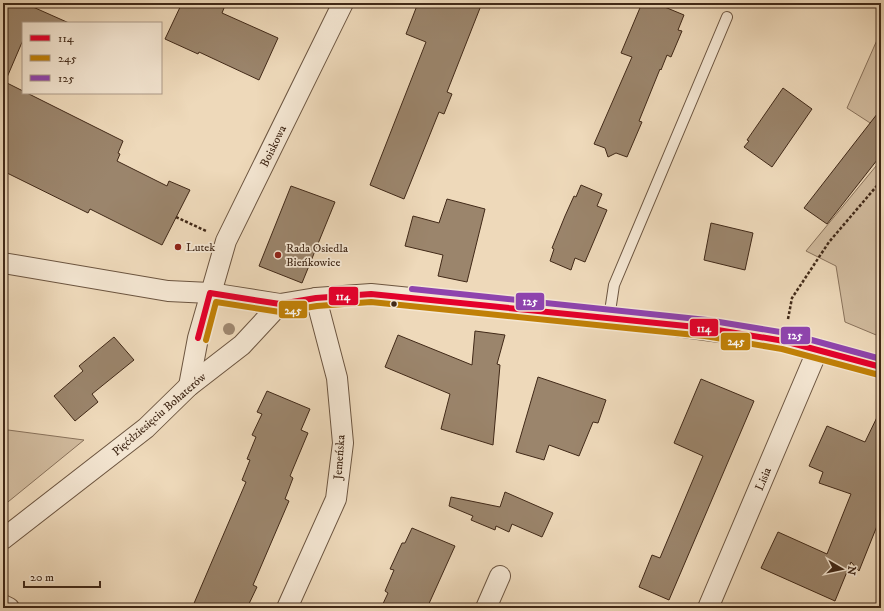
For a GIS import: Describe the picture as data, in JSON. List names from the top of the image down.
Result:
{
  "streets": {
    "street": [
      "Boiskowa",
      "Pięćdziesięciu Bohaterów",
      "Jemeńska",
      "Lisia"
    ]
  },
  "crossings": [
    ["Boiskowa", "Pięćdziesięciu Bohaterów"]
  ],
  "places": ["Lutek", "Rada Osiedla Bieńkowice"],
  "lines": ["transit line 125", "transit line 114", "transit line 245"],
  "legend": ["114", "245", "125"],
  "scale_bar": "20 m",
  "north": "right"
}
